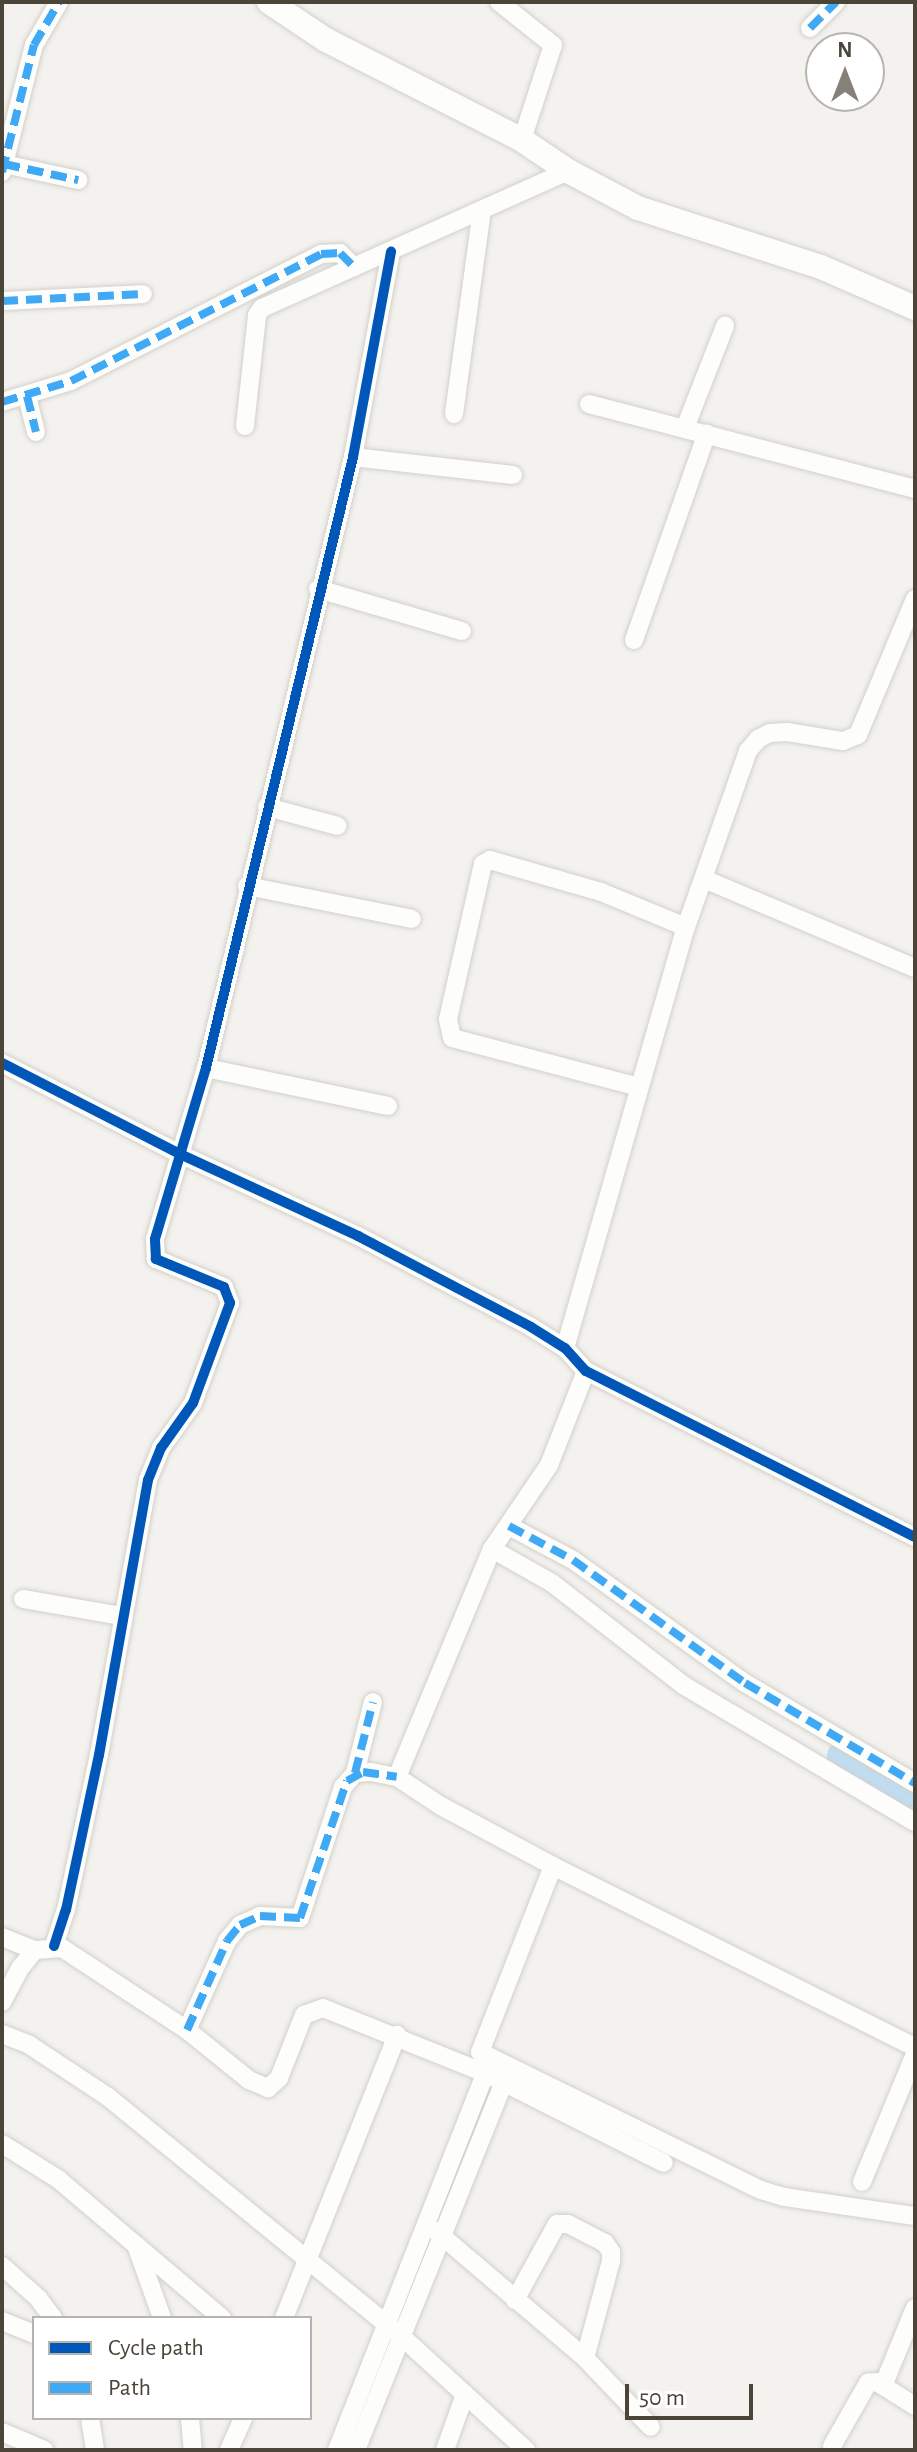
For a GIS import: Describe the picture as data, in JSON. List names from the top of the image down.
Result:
{
  "legend": ["Cycle path", "Path"],
  "scale_bar": "50 m",
  "north": "top"
}
